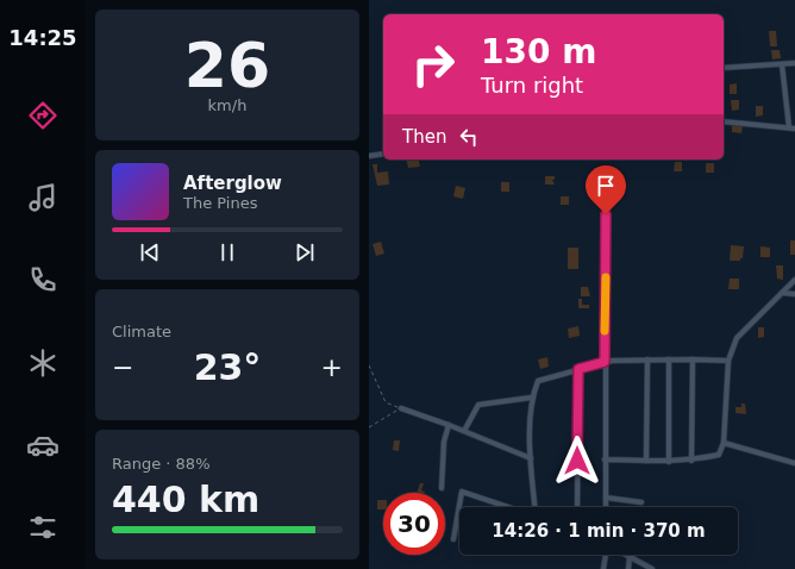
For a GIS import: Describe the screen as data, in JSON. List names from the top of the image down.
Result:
{
  "page": {
    "tabs": "14:25",
    "tile": [
      ["26", "km/h"],
      "Climate",
      ["Range · 88%", "440 km"]
    ],
    "turn": ["130 m", "Turn right"],
    "then": "Then",
    "song": ["Afterglow", "The Pines"],
    "heat": ["−", "23°", "+"],
    "limit": "30",
    "trip": "14:26 · 1 min · 370 m"
  }
}
